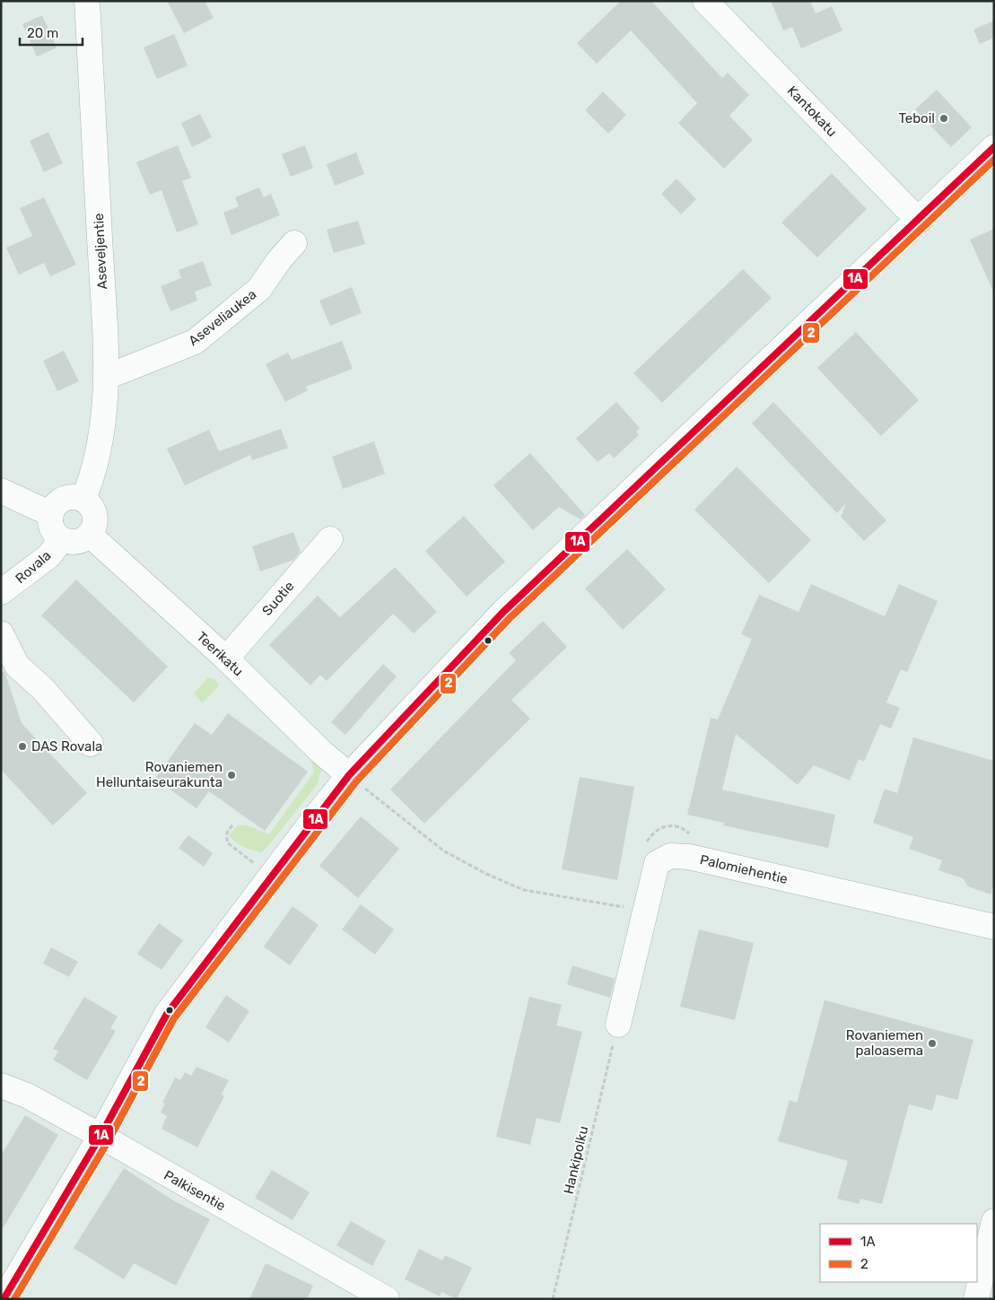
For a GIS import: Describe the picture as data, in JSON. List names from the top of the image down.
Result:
{
  "streets": {
    "street": [
      "Kantokatu",
      "Aseveljentie",
      "Aseveliaukea",
      "Rovala",
      "Suotie",
      "Teerikatu",
      "Palomiehentie",
      "Palkisentie"
    ],
    "path": ["Hankipolku"]
  },
  "crossings": [
    ["Aseveljentie", "Aseveliaukea"],
    ["Aseveljentie", "Rovala"],
    ["Aseveljentie", "Teerikatu"],
    ["Rovala", "Teerikatu"],
    ["Suotie", "Teerikatu"],
    ["Palomiehentie", "Hankipolku"]
  ],
  "places": [
    "Teboil",
    "DAS Rovala",
    "Rovaniemen Helluntaiseurakunta",
    "Rovaniemen paloasema"
  ],
  "lines": ["transit line 1A", "transit line 2"],
  "legend": ["1A", "2"],
  "scale_bar": "20 m"
}
